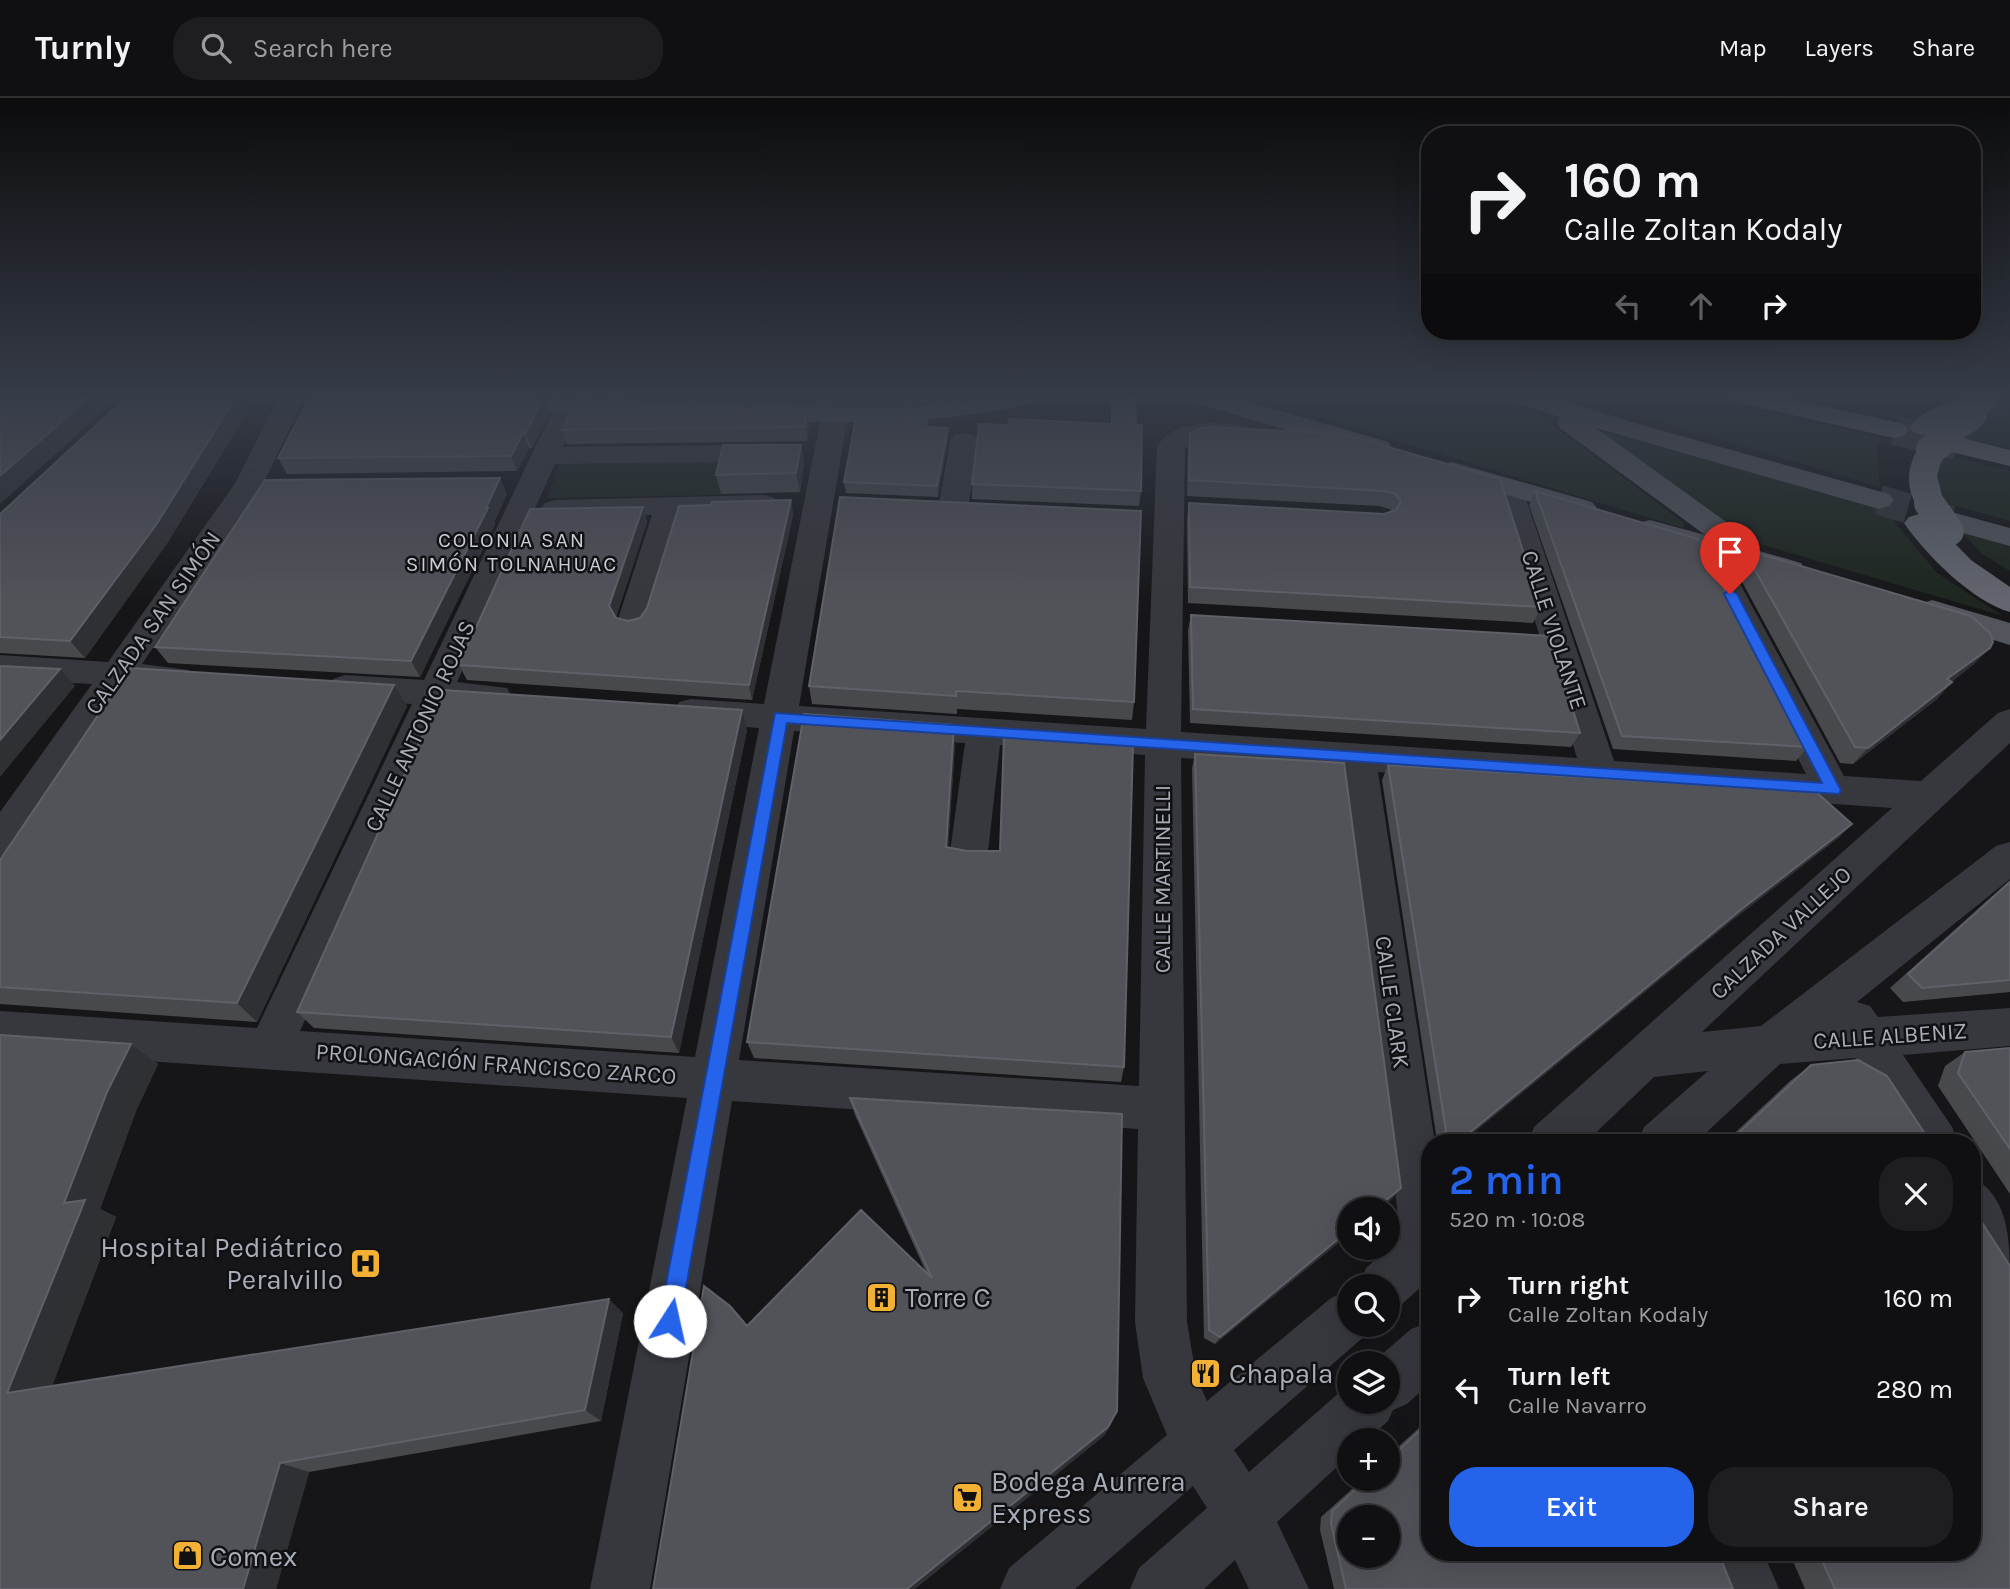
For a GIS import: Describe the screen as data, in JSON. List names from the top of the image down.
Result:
{
  "streets": {
    "street": [
      "CALZADA SAN SIMÓN",
      "CALLE VIOLANTE",
      "CALLE ANTONIO ROJAS",
      "CALLE MARTINELLI",
      "CALZADA VALLEJO",
      "CALLE CLARK",
      "CALLE ALBENIZ",
      "PROLONGACIÓN FRANCISCO ZARCO"
    ]
  },
  "crossings": [
    ["CALLE ANTONIO ROJAS", "PROLONGACIÓN FRANCISCO ZARCO"],
    ["CALLE MARTINELLI", "PROLONGACIÓN FRANCISCO ZARCO"],
    ["CALZADA VALLEJO", "CALLE ALBENIZ"]
  ],
  "districts": ["COLONIA SAN SIMÓN TOLNAHUAC"],
  "places": {
    "hospital": ["Hospital Pediátrico Peralvillo"],
    "building": ["Torre C"],
    "restaurant": ["Chapala"],
    "supermarket": ["Bodega Aurrera Express"],
    "shop": ["Comex"]
  },
  "page": {
    "header": "Turnly",
    "search": "Search here",
    "nav": ["Map", "Layers", "Share"],
    "turn": ["160 m", "Calle Zoltan Kodaly"],
    "heading": ["2 min", "520 m · 10:08"],
    "map_buttons": ["+", "−"],
    "list": [
      {
        "name": "Turn right",
        "note": "Calle Zoltan Kodaly",
        "value": "160 m"
      },
      {
        "name": "Turn left",
        "note": "Calle Navarro",
        "value": "280 m"
      }
    ],
    "buttons": ["Exit", "Share"]
  }
}
